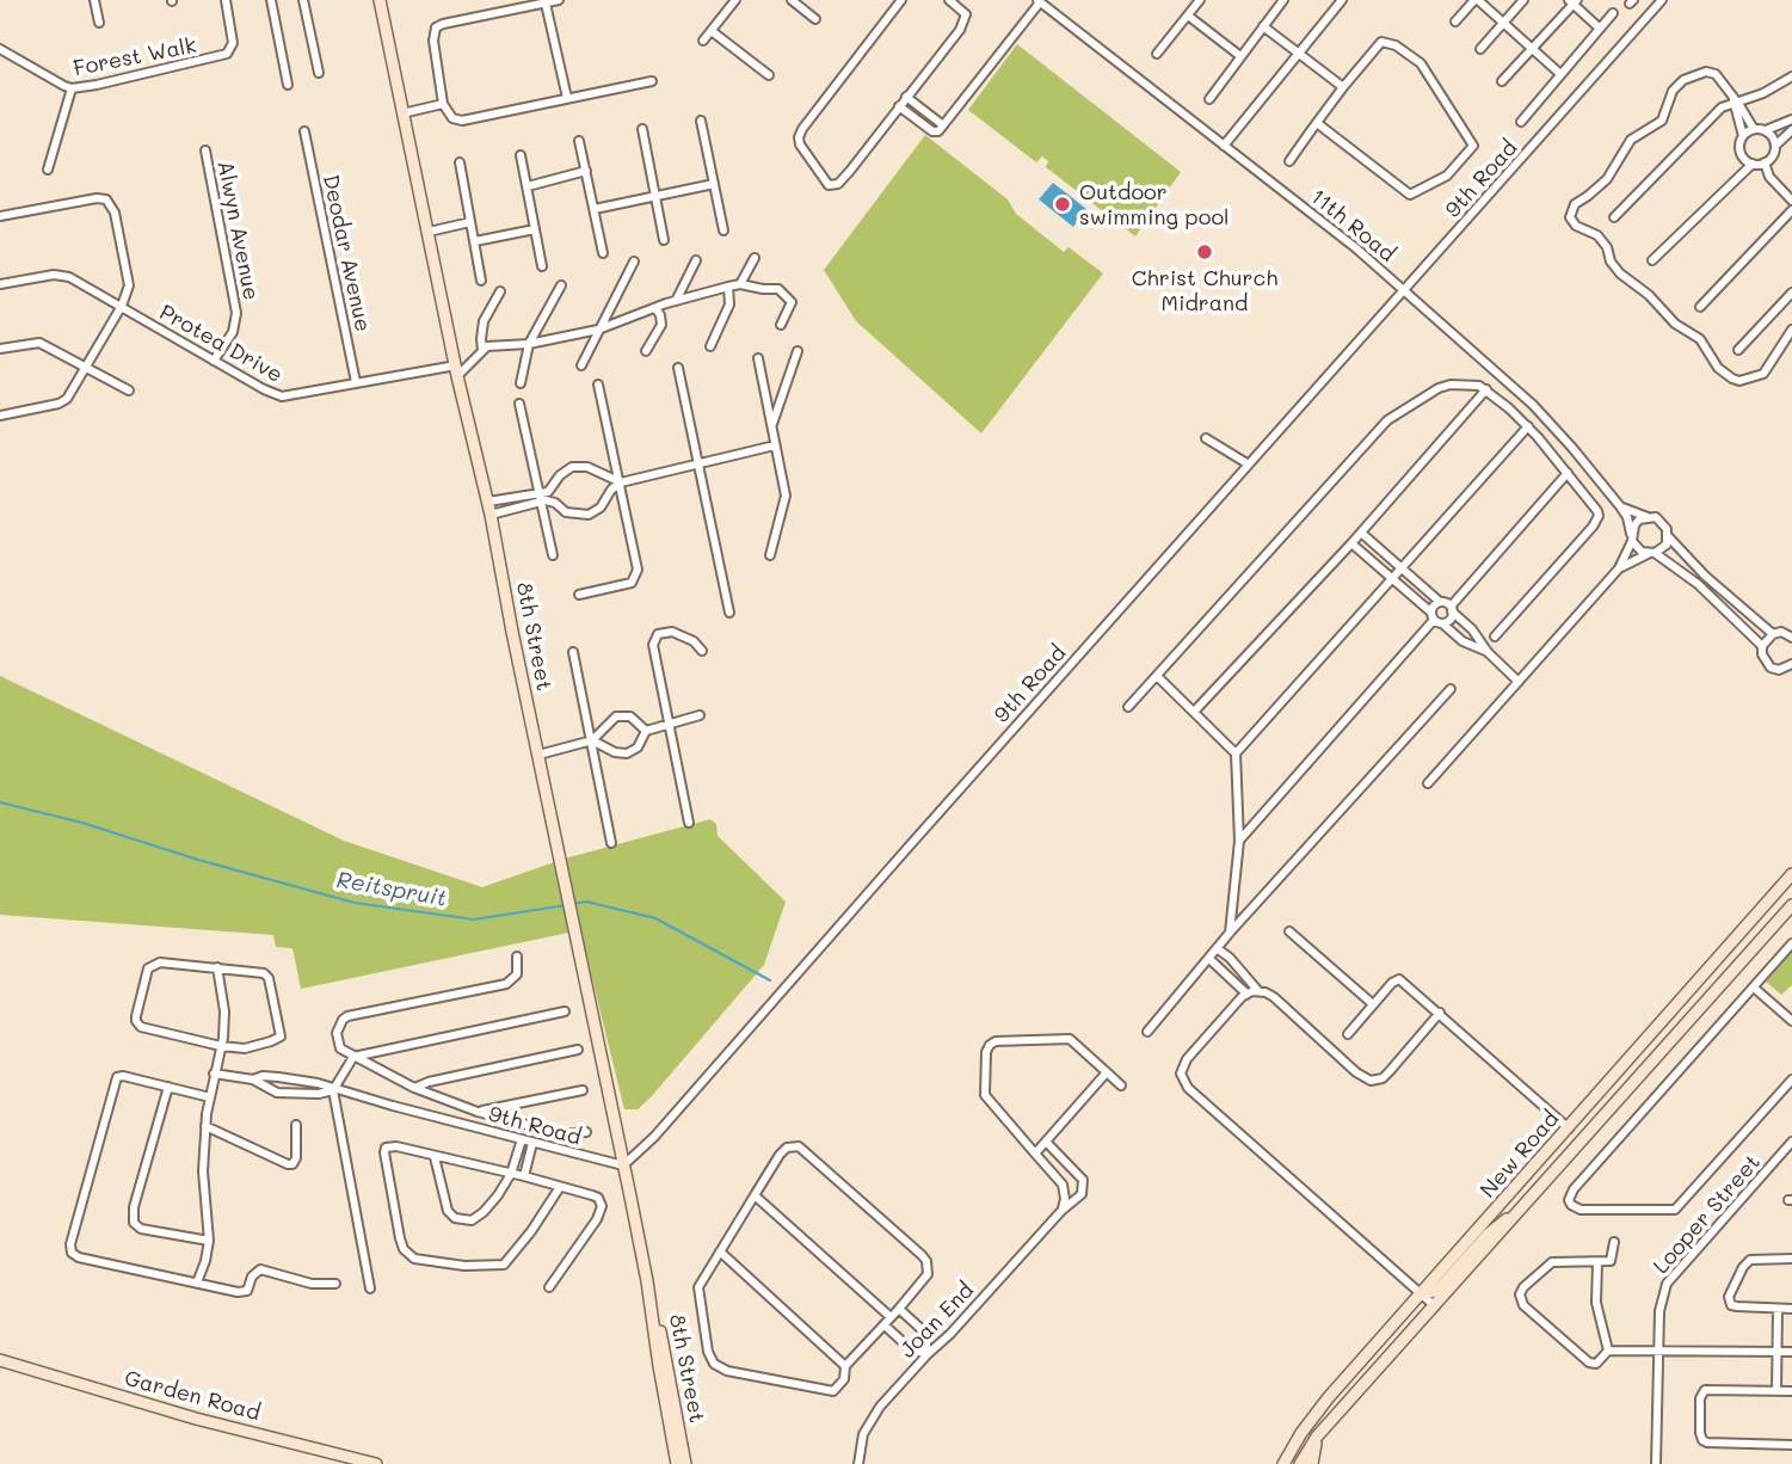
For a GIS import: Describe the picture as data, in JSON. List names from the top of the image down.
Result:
{
  "streets": {
    "street": [
      "Forest Walk",
      "9th Road",
      "11th Road",
      "Alwyn Avenue",
      "Deodar Avenue",
      "Protea Drive",
      "8th Street",
      "New Road",
      "Looper Street",
      "Joan End",
      "Garden Road"
    ]
  },
  "crossings": [
    ["9th Road", "11th Road"],
    ["9th Road", "8th Street"],
    ["Alwyn Avenue", "Protea Drive"],
    ["Deodar Avenue", "Protea Drive"],
    ["Protea Drive", "8th Street"]
  ],
  "water": ["Reitspruit"],
  "places": ["Outdoor swimming pool", "Christ Church Midrand"]
}
